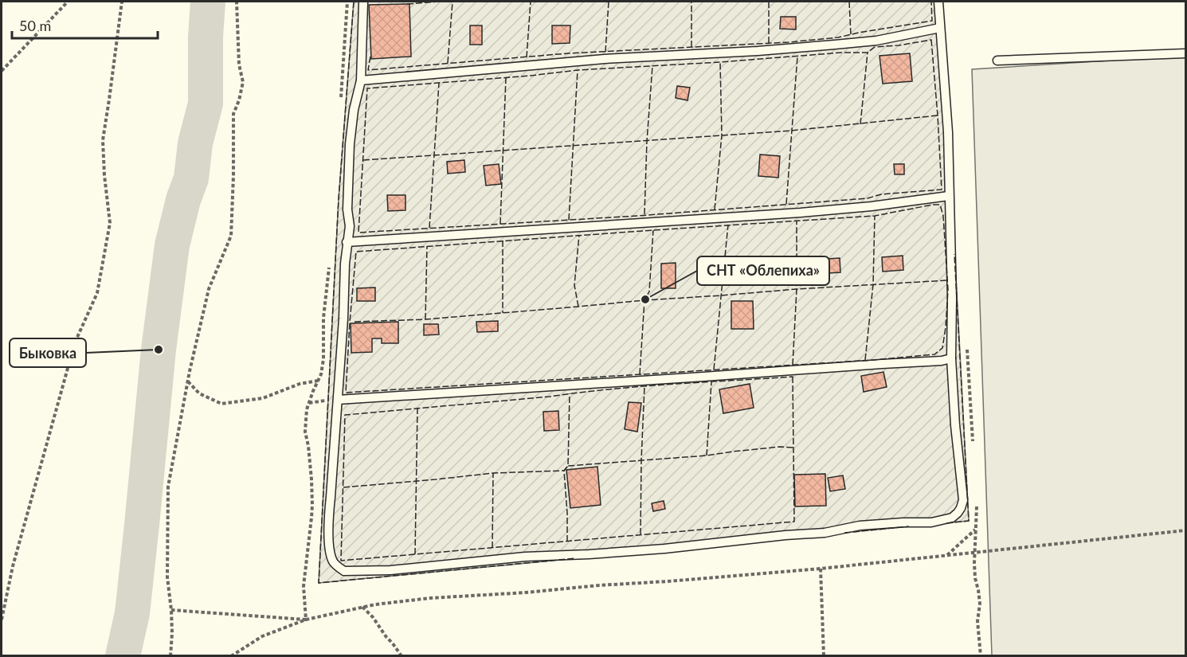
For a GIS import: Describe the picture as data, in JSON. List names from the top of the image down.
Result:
{
  "places": ["СНТ «Облепиха»", "Быковка"],
  "scale_bar": "50 m"
}
